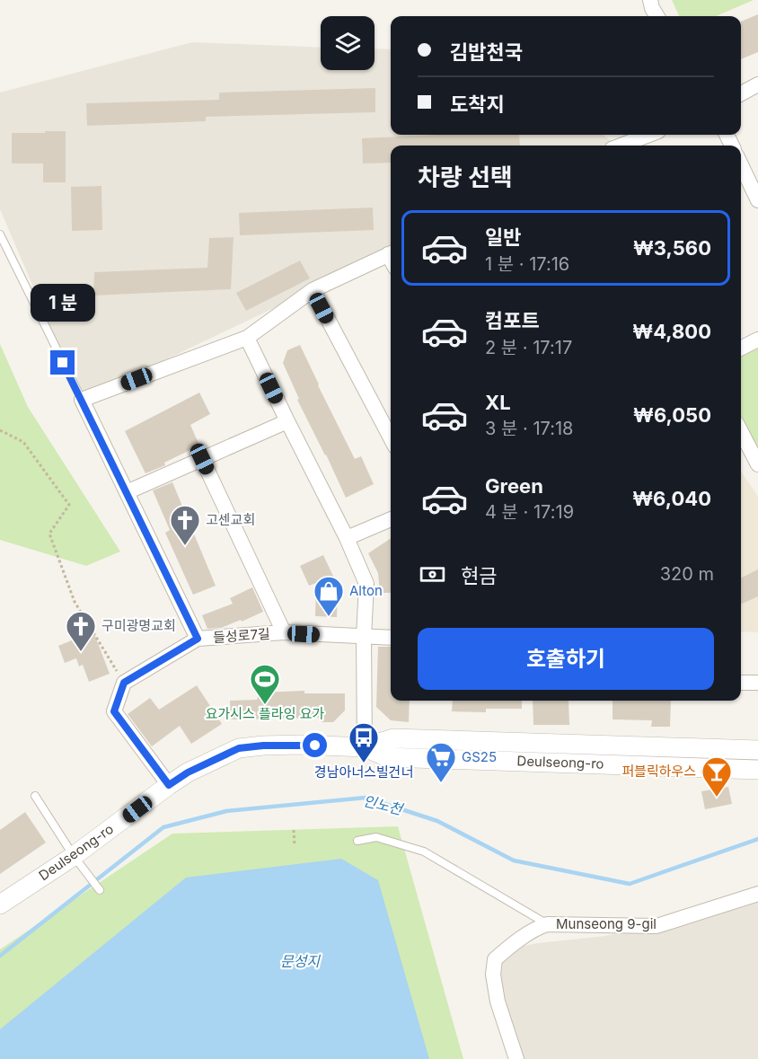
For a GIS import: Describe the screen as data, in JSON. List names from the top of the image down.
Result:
{
  "streets": {
    "street": ["들성로7길", "Deulseong-ro", "Munseong 9-gil"]
  },
  "water": ["인노천", "문성지"],
  "places": {
    "church": ["고센교회", "구미광명교회"],
    "shop": ["Alton"],
    "sports": ["요가시스 플라잉 요가"],
    "bus stop": ["경남아너스빌건너"],
    "supermarket": ["GS25"],
    "bar": ["퍼블릭하우스"]
  },
  "page": {
    "banner": ["김밥천국", "도착지"],
    "heading": "차량 선택",
    "list": [
      {
        "name": "일반",
        "note": "1 분 · 17:16",
        "value": "₩3,560"
      },
      {
        "name": "컴포트",
        "note": "2 분 · 17:17",
        "value": "₩4,800"
      },
      {
        "name": "XL",
        "note": "3 분 · 17:18",
        "value": "₩6,050"
      },
      {
        "name": "Green",
        "note": "4 분 · 17:19",
        "value": "₩6,040"
      }
    ],
    "bubble": "1 분",
    "pay": ["현금", "320 m"],
    "buttons": "호출하기"
  }
}
